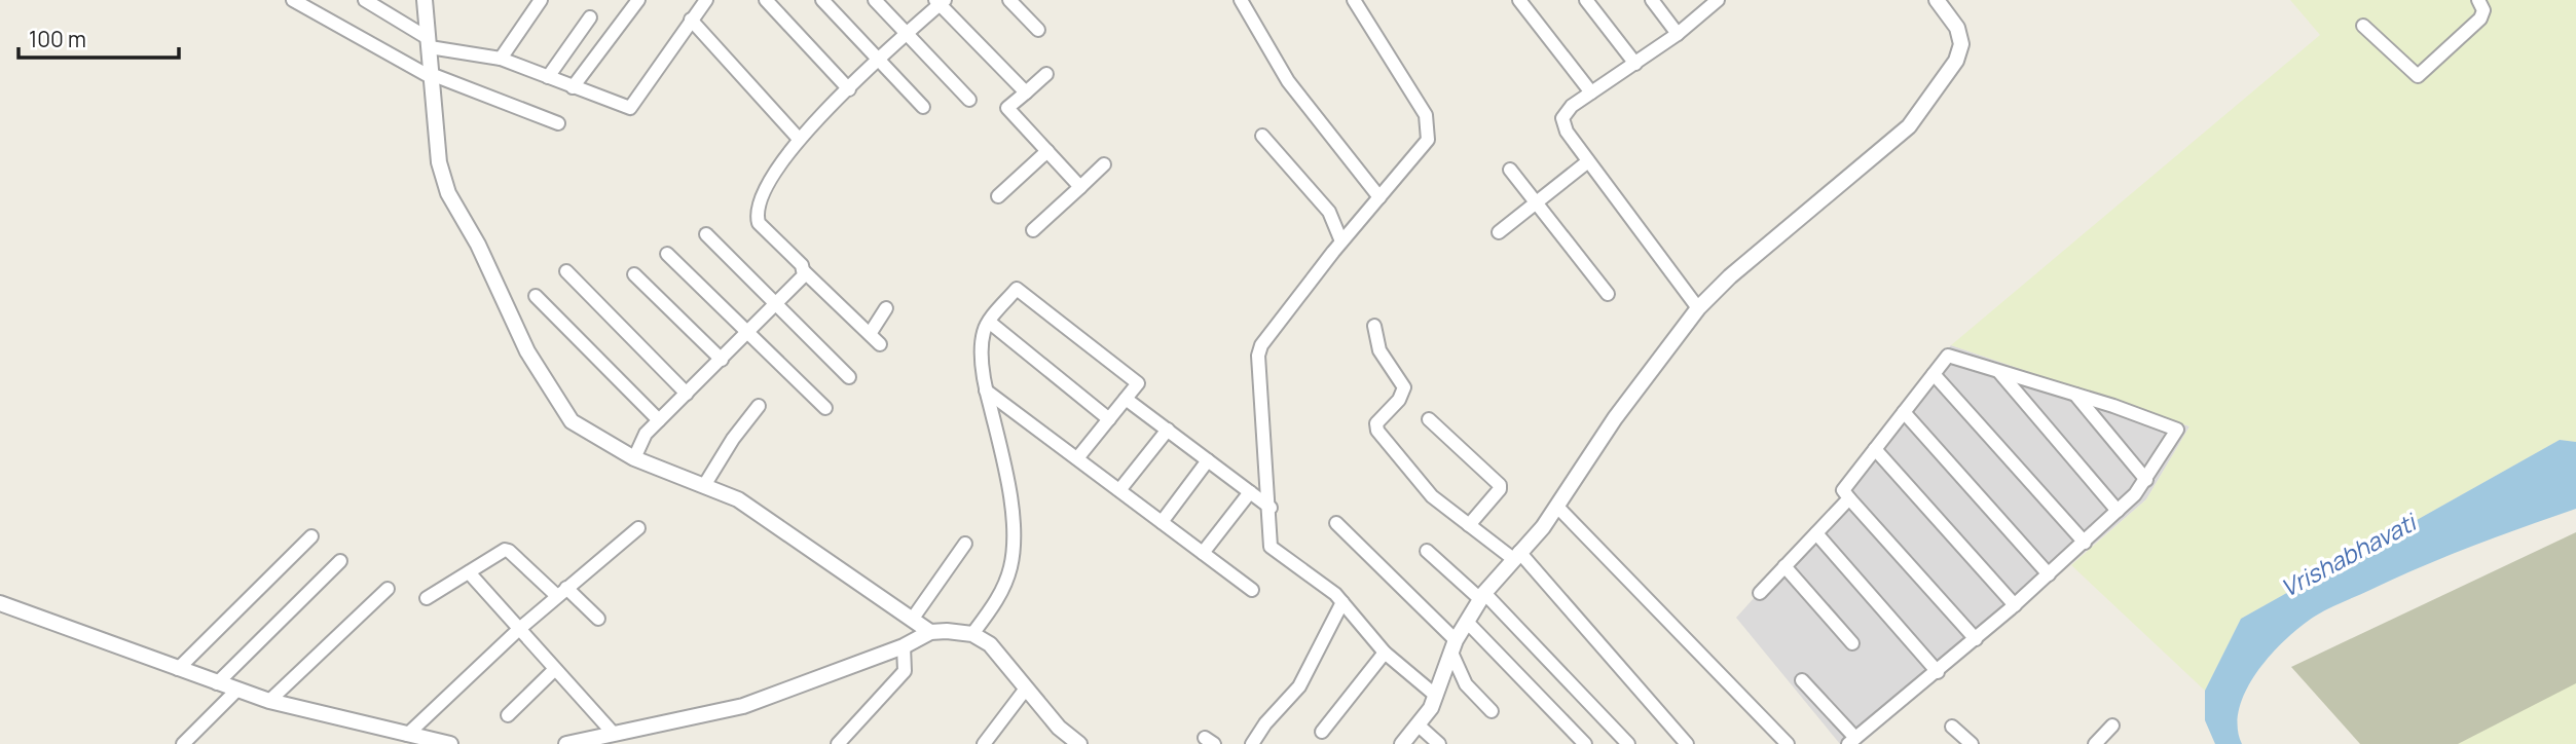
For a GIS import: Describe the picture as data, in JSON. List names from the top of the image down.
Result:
{
  "water": ["Vrishabhavati"],
  "scale_bar": "100 m"
}
